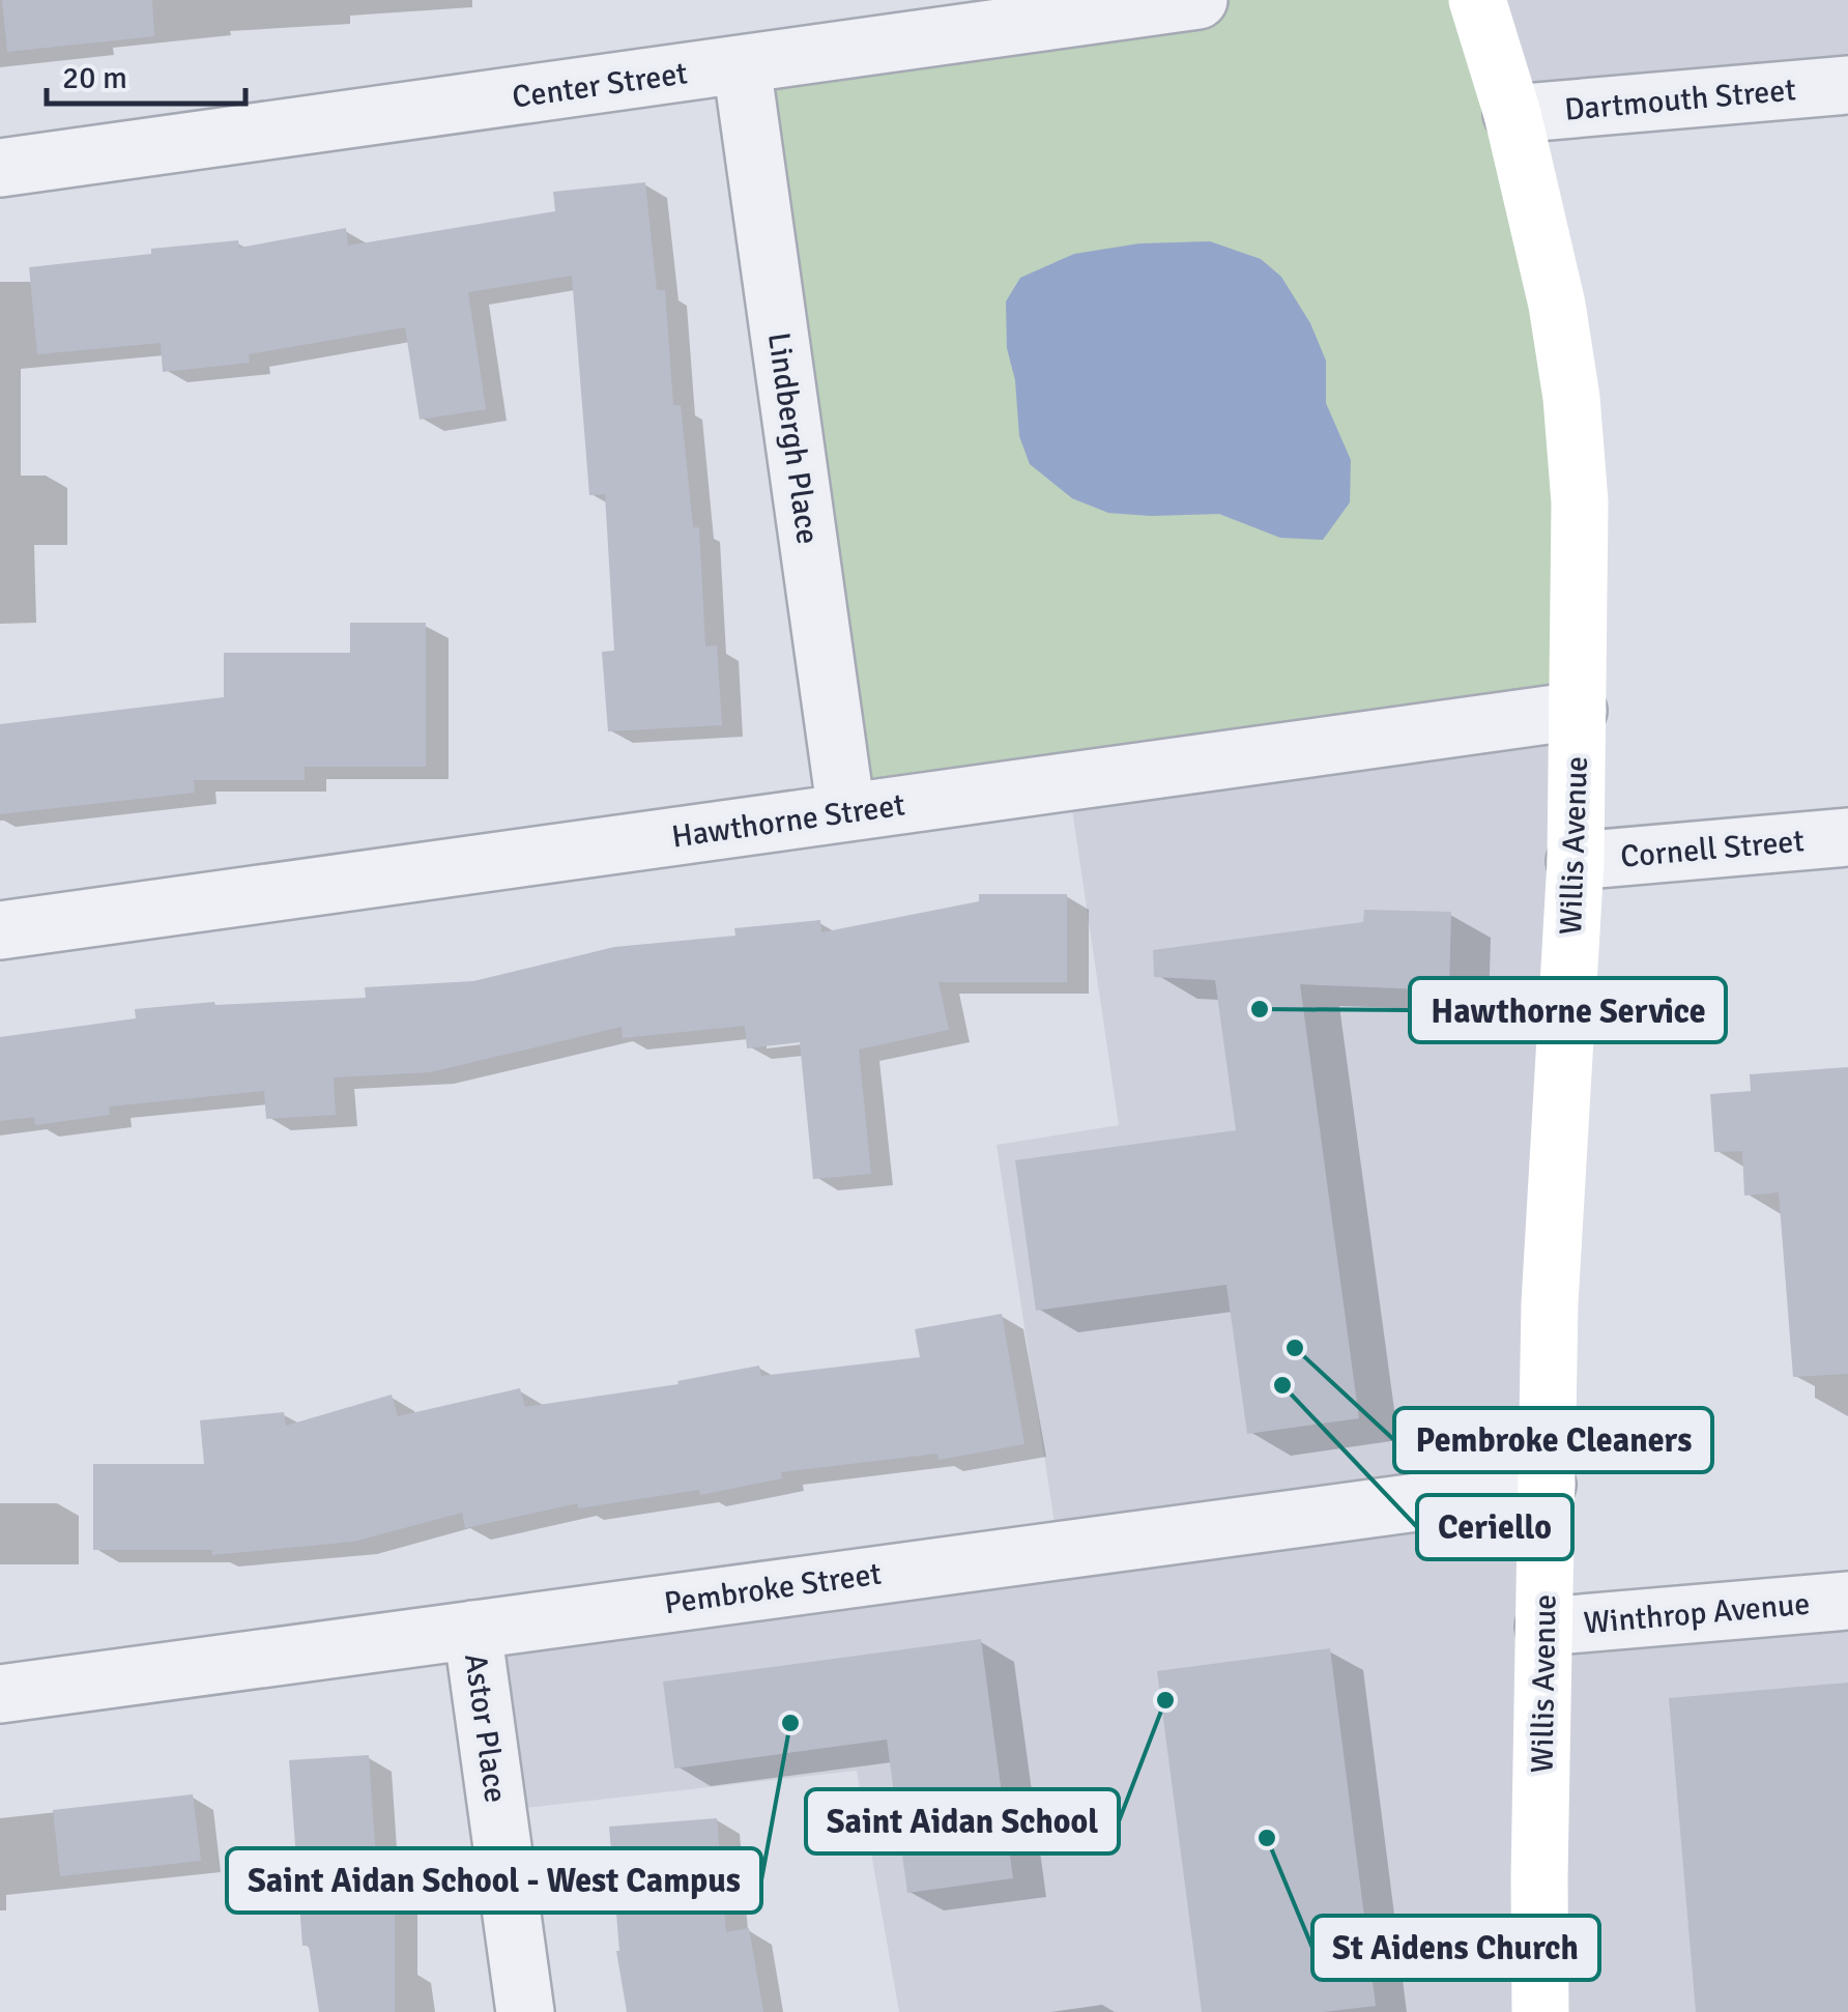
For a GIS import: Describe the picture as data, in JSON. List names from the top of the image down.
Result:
{
  "streets": {
    "main road": ["Willis Avenue"],
    "street": [
      "Center Street",
      "Dartmouth Street",
      "Lindbergh Place",
      "Hawthorne Street",
      "Cornell Street",
      "Pembroke Street",
      "Winthrop Avenue",
      "Astor Place"
    ]
  },
  "crossings": [
    ["Center Street", "Lindbergh Place"],
    ["Dartmouth Street", "Willis Avenue"],
    ["Lindbergh Place", "Hawthorne Street"],
    ["Hawthorne Street", "Willis Avenue"],
    ["Willis Avenue", "Cornell Street"],
    ["Willis Avenue", "Pembroke Street"],
    ["Willis Avenue", "Winthrop Avenue"],
    ["Pembroke Street", "Astor Place"]
  ],
  "places": [
    "Hawthorne Service",
    "Pembroke Cleaners",
    "Ceriello",
    "Saint Aidan School",
    "Saint Aidan School - West Campus",
    "St Aidens Church"
  ],
  "scale_bar": "20 m"
}
